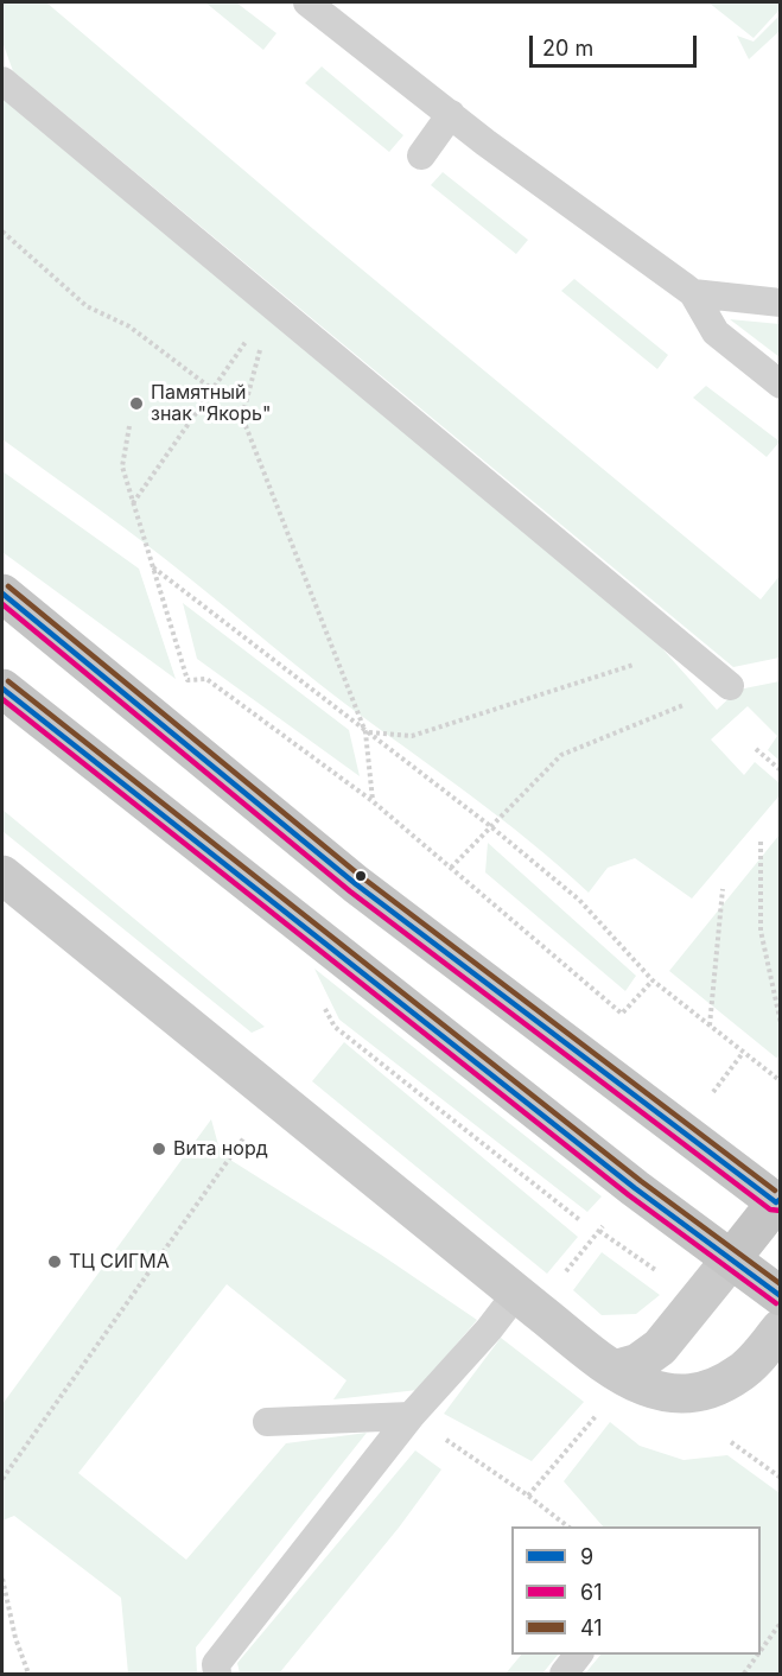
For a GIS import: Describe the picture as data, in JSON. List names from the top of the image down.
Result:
{
  "places": ["Памятный знак \"Якорь\"", "Вита норд", "ТЦ СИГМА"],
  "lines": ["transit line 41", "transit line 9", "transit line 61"],
  "legend": ["9", "61", "41"],
  "scale_bar": "20 m"
}
